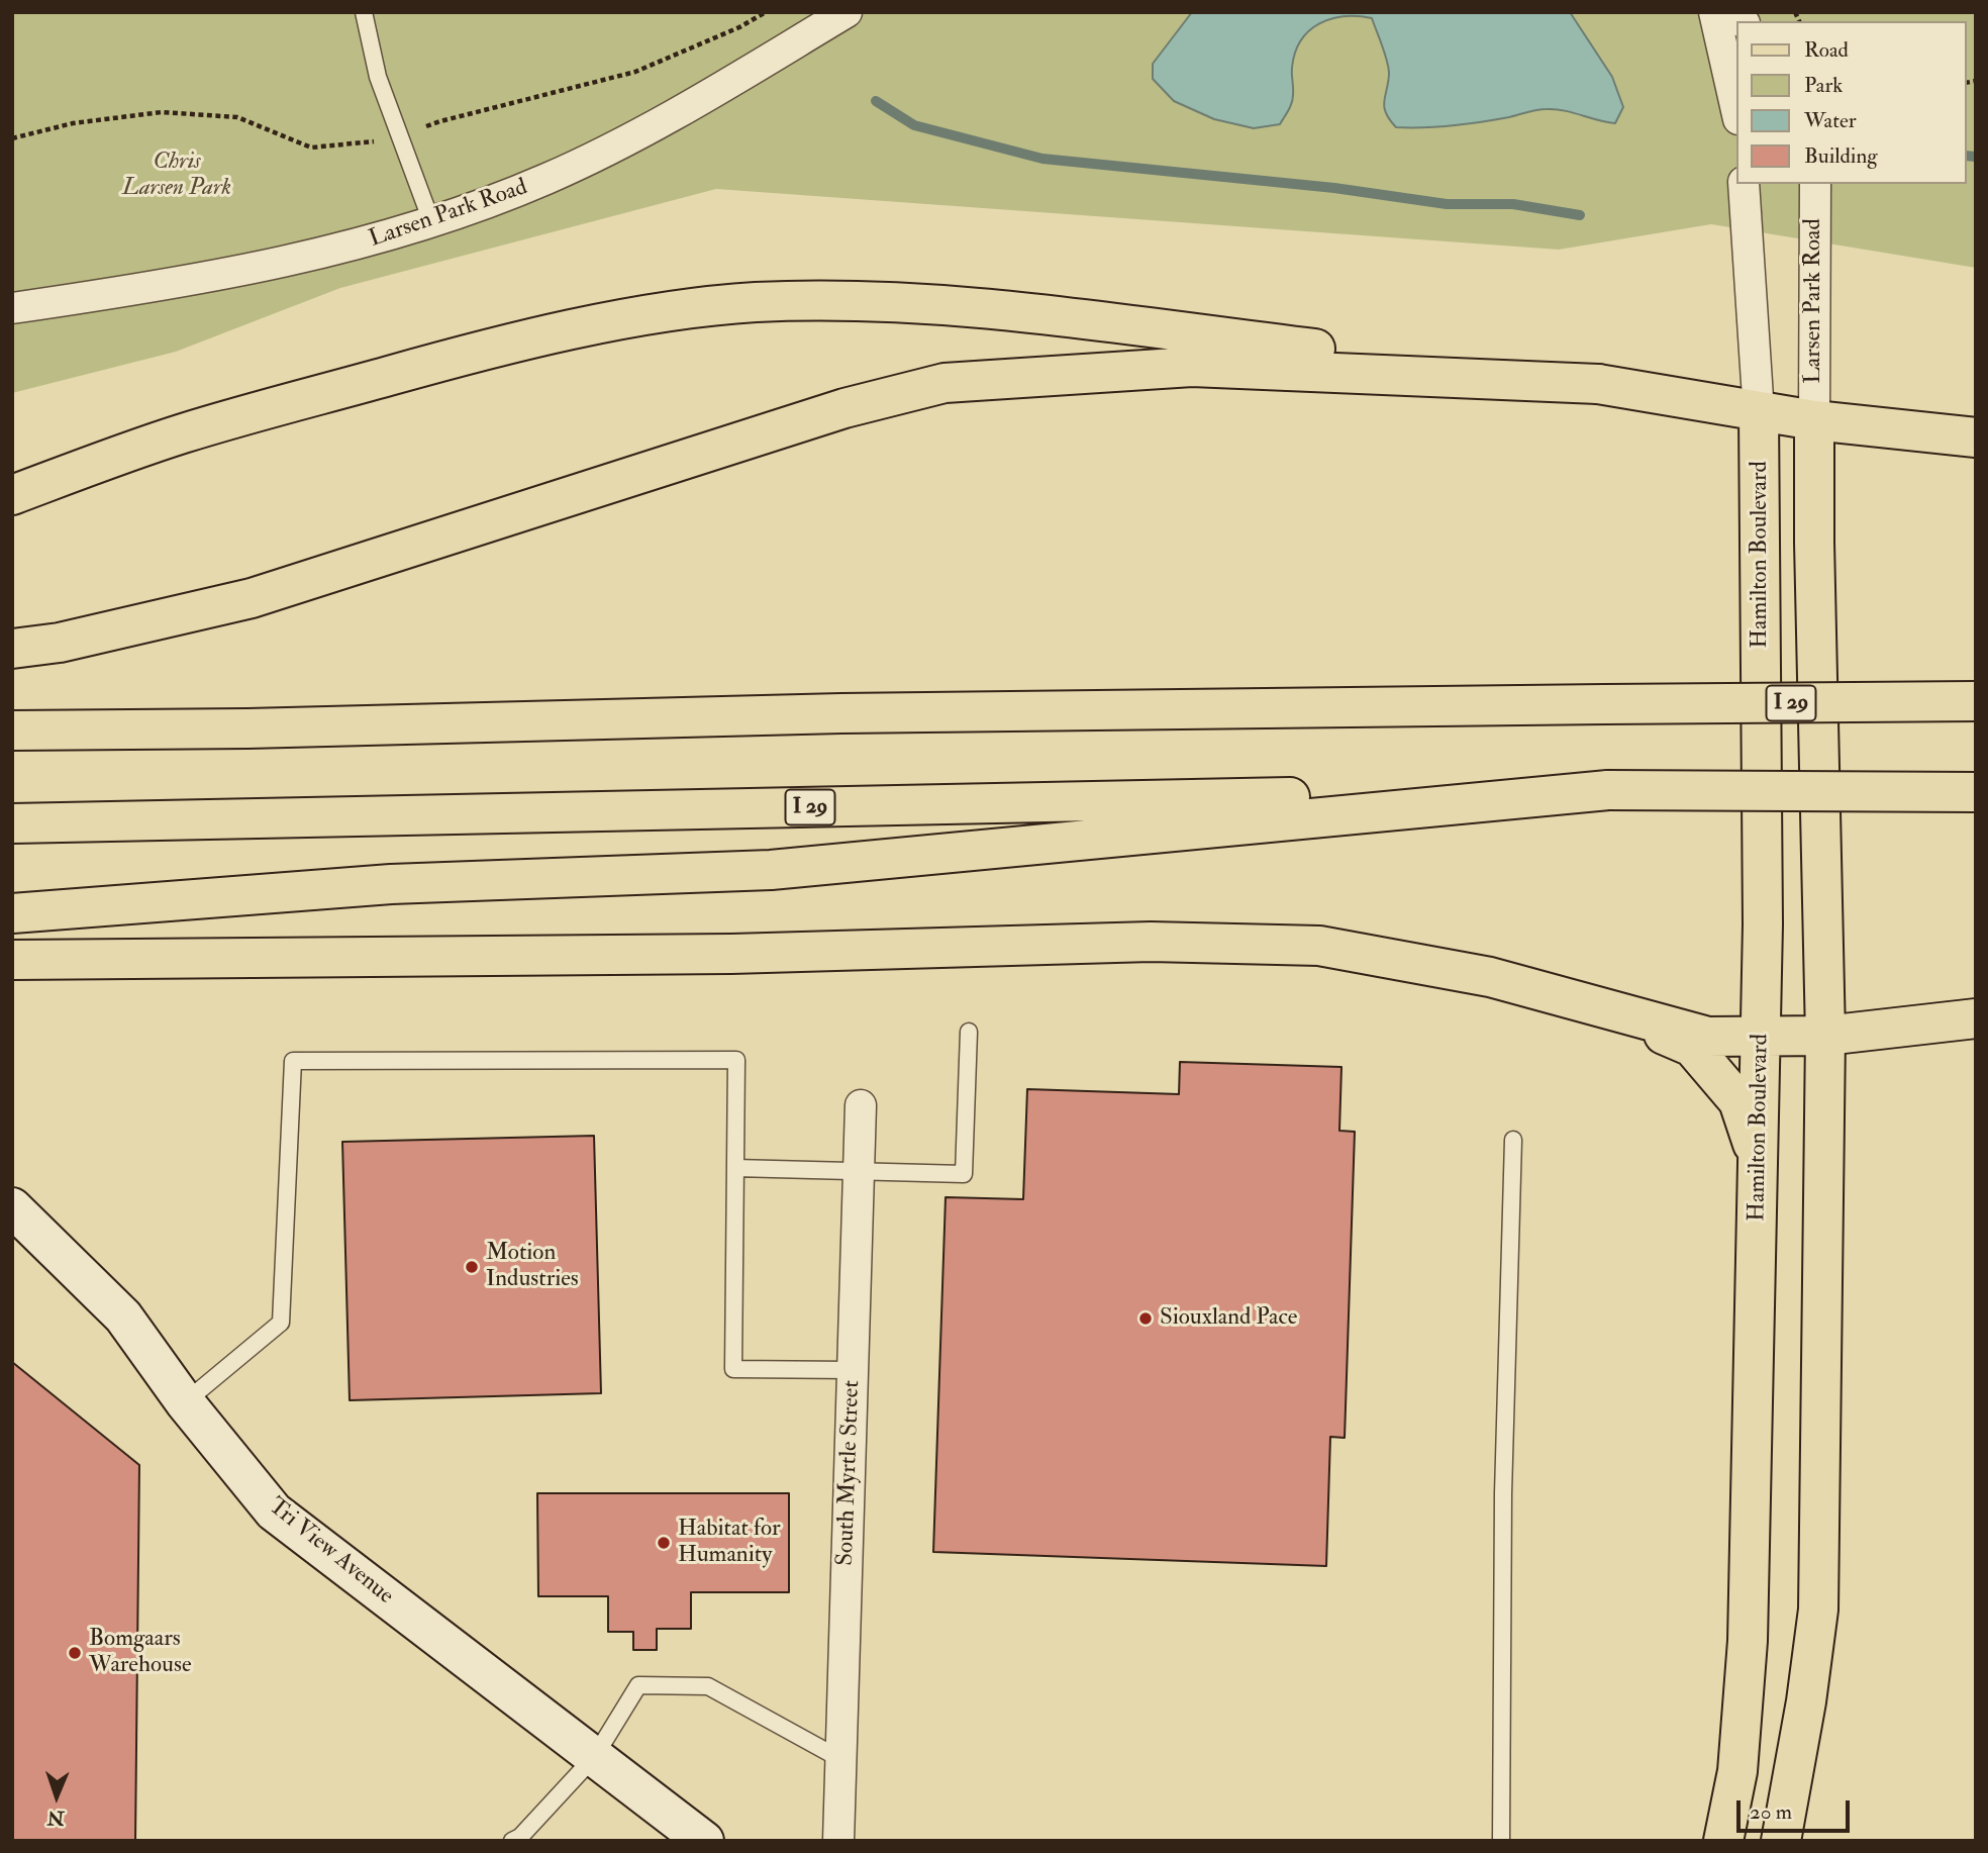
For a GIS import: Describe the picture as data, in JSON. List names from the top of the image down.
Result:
{
  "streets": {
    "main road": ["Hamilton Boulevard", "I 29"],
    "street": ["Larsen Park Road", "South Myrtle Street", "Tri View Avenue"]
  },
  "parks": ["Chris Larsen Park"],
  "places": [
    "Motion Industries",
    "Siouxland Pace",
    "Habitat for Humanity",
    "Bomgaars Warehouse"
  ],
  "legend": [
    "Road",
    "Park",
    "Water",
    "Building"
  ],
  "scale_bar": "20 m",
  "north": "bottom"
}
